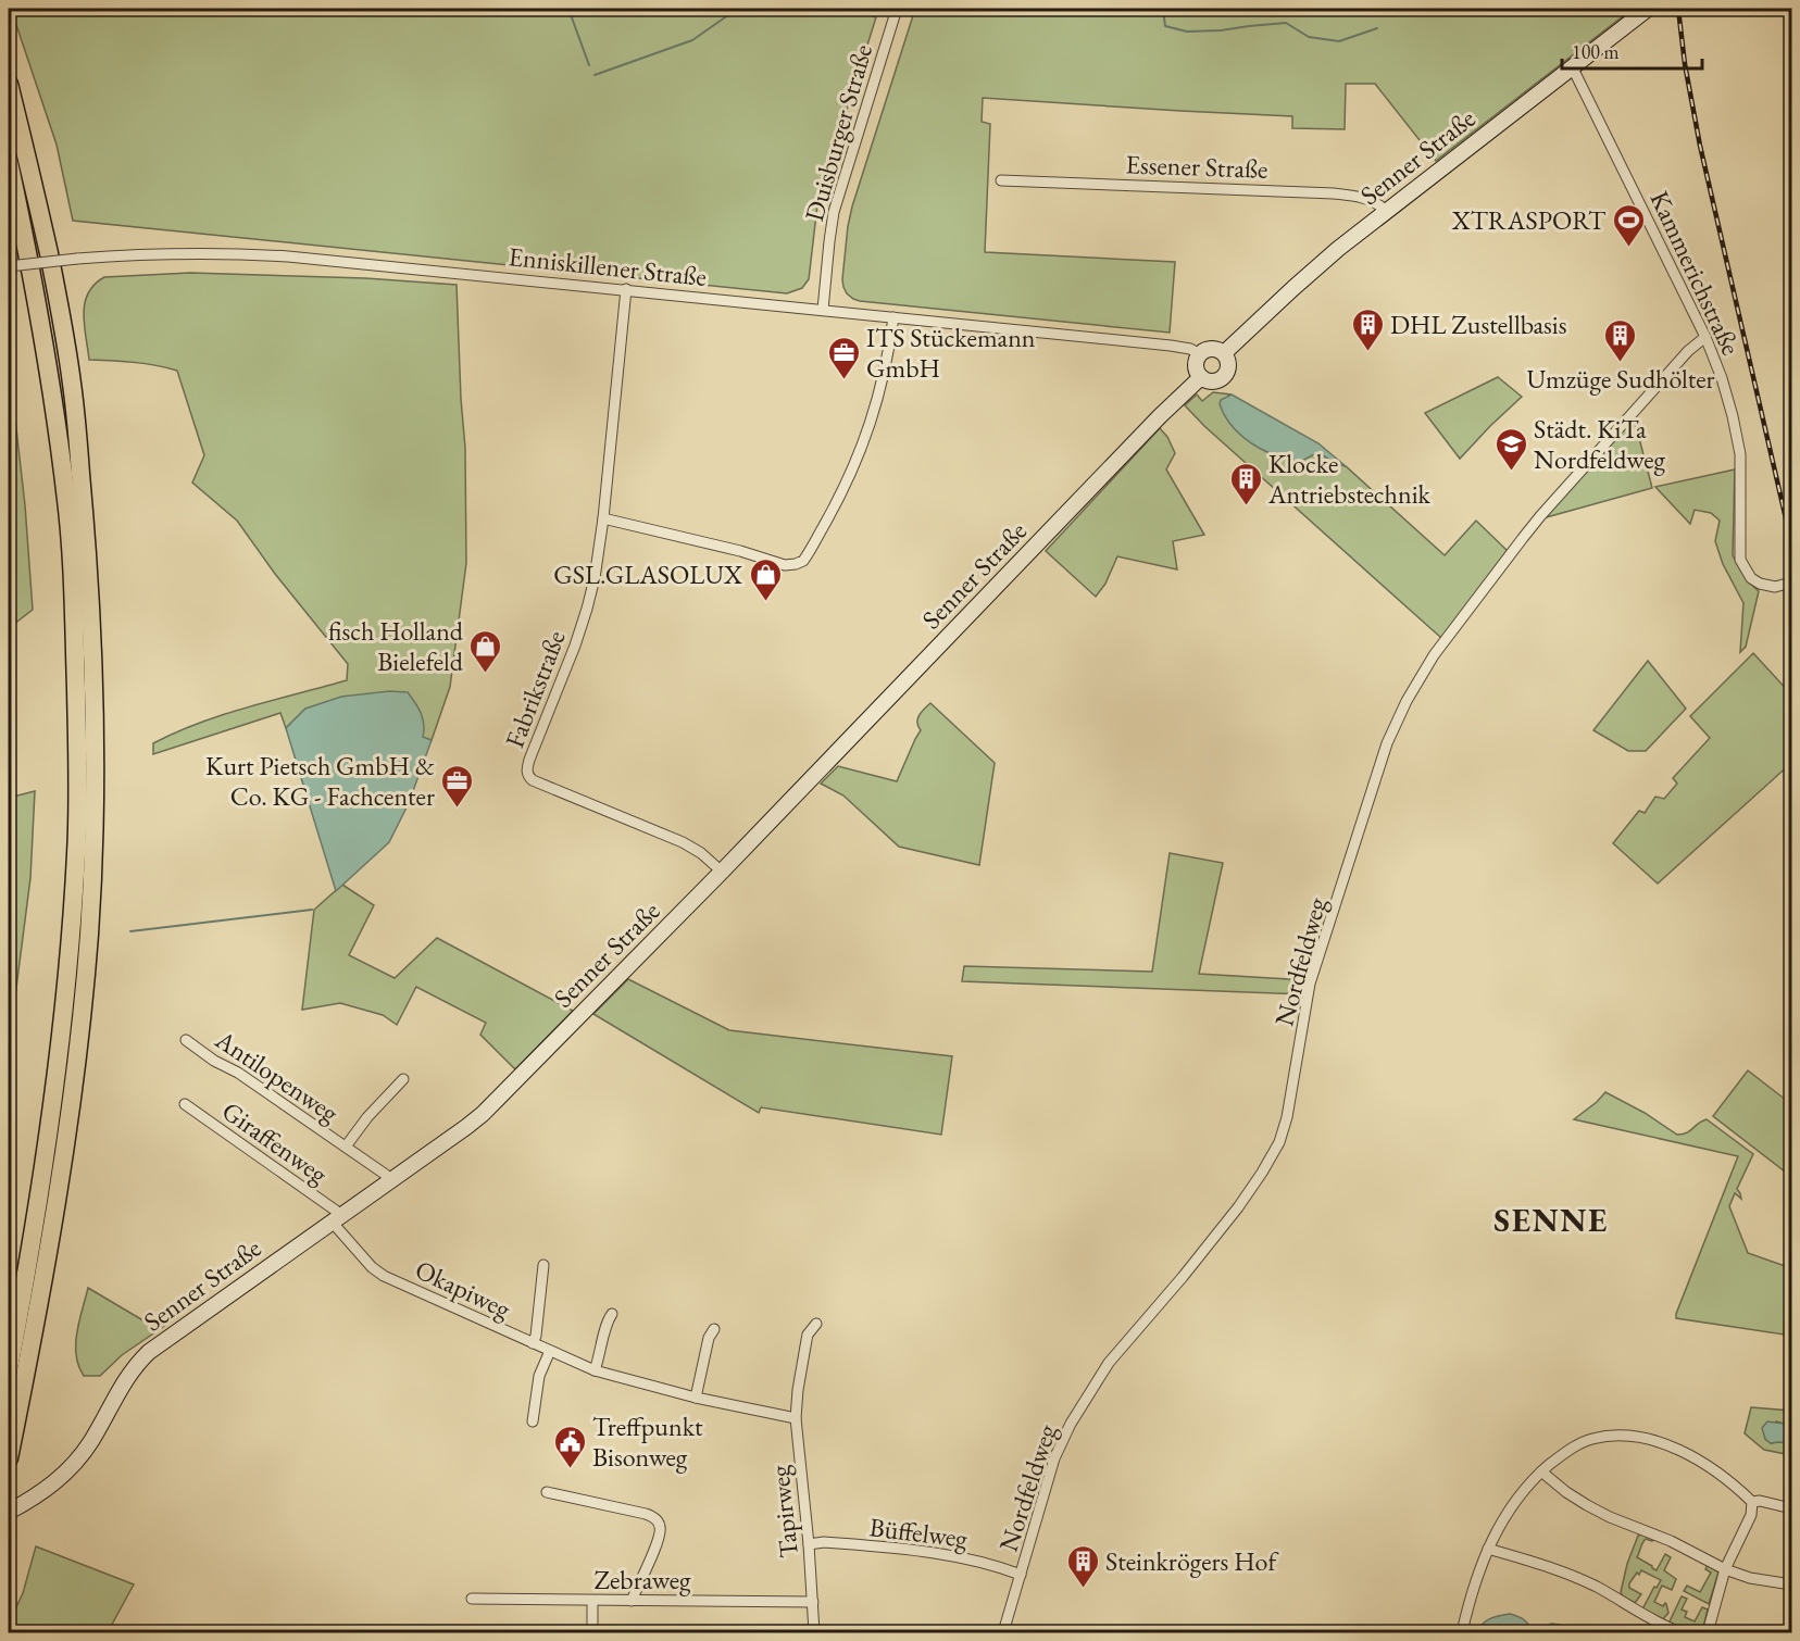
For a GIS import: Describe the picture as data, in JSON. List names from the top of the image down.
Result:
{
  "streets": {
    "street": [
      "Duisburger Straße",
      "Senner Straße",
      "Essener Straße",
      "Enniskillener Straße",
      "Kammerichstraße",
      "Fabrikstraße",
      "Nordfeldweg",
      "Antilopenweg",
      "Giraffenweg",
      "Okapiweg",
      "Tapirweg",
      "Büffelweg",
      "Zebraweg"
    ]
  },
  "crossings": [
    ["Duisburger Straße", "Enniskillener Straße"],
    ["Senner Straße", "Essener Straße"],
    ["Senner Straße", "Enniskillener Straße"],
    ["Senner Straße", "Kammerichstraße"],
    ["Senner Straße", "Fabrikstraße"],
    ["Senner Straße", "Antilopenweg"],
    ["Senner Straße", "Giraffenweg"],
    ["Senner Straße", "Okapiweg"],
    ["Enniskillener Straße", "Fabrikstraße"],
    ["Kammerichstraße", "Nordfeldweg"],
    ["Nordfeldweg", "Büffelweg"],
    ["Giraffenweg", "Okapiweg"],
    ["Okapiweg", "Tapirweg"],
    ["Tapirweg", "Büffelweg"],
    ["Tapirweg", "Zebraweg"]
  ],
  "districts": ["SENNE"],
  "places": {
    "sports": ["XTRASPORT"],
    "building": [
      "DHL Zustellbasis",
      "Umzüge Sudhölter",
      "Klocke Antriebstechnik",
      "Steinkrögers Hof"
    ],
    "office": ["ITS Stückemann GmbH", "Kurt Pietsch GmbH & Co. KG - Fachcenter"],
    "school or university": ["Städt. KiTa Nordfeldweg"],
    "shop": ["GSL.GLASOLUX", "fisch Holland Bielefeld"],
    "public building": ["Treffpunkt Bisonweg"]
  },
  "scale_bar": "100 m"
}
